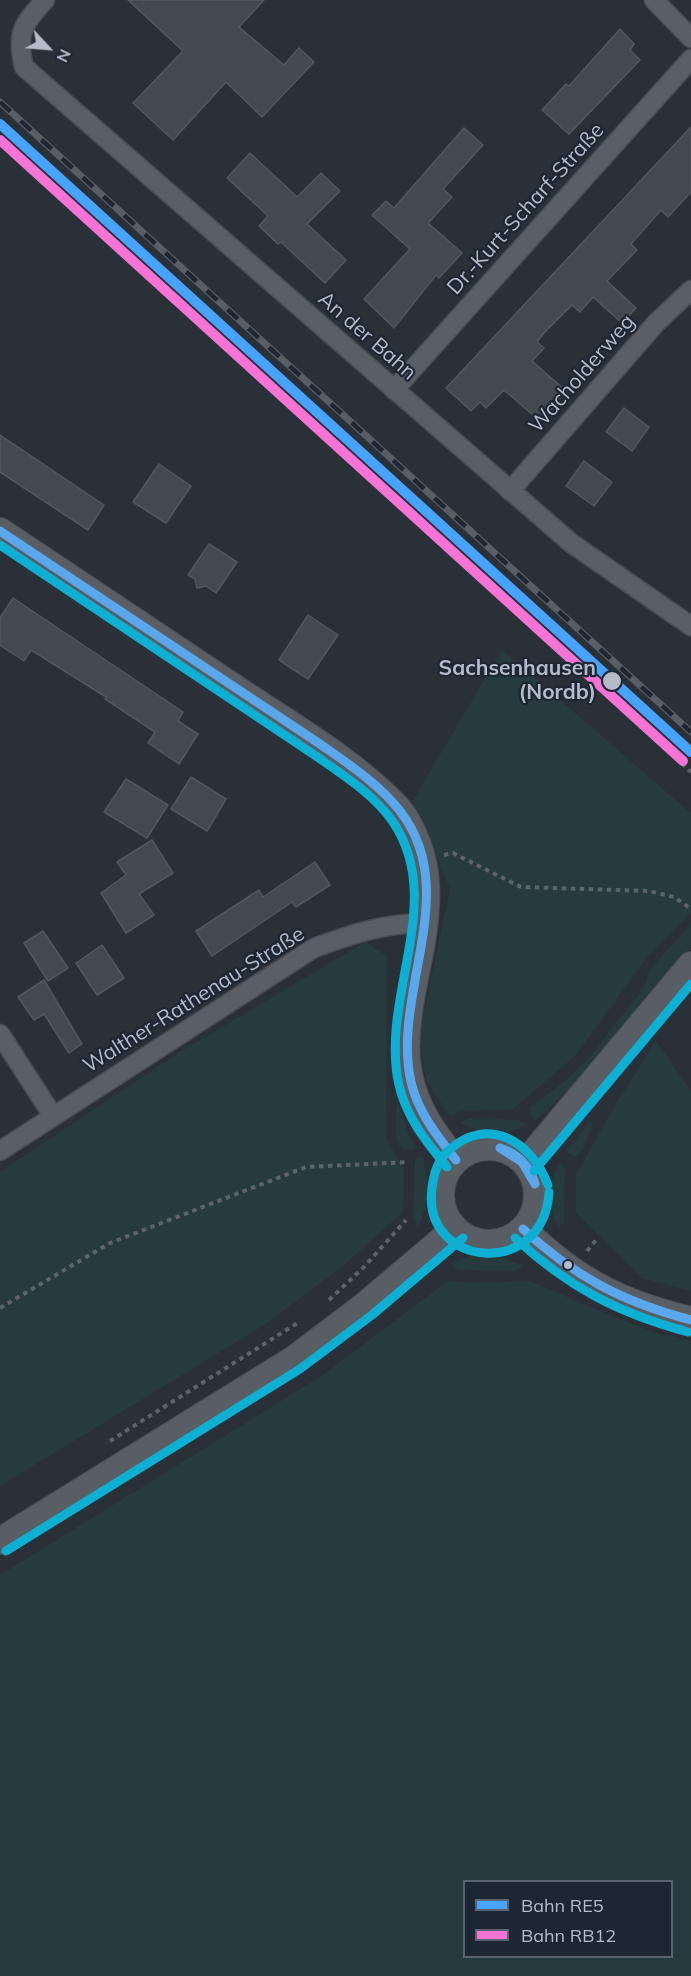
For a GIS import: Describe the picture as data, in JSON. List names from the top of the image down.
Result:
{
  "streets": {
    "street": [
      "Dr.-Kurt-Scharf-Straße",
      "An der Bahn",
      "Wacholderweg",
      "Walther-Rathenau-Straße"
    ]
  },
  "crossings": [
    ["Dr.-Kurt-Scharf-Straße", "An der Bahn"],
    ["An der Bahn", "Wacholderweg"]
  ],
  "places": ["Sachsenhausen (Nordb)"],
  "lines": ["rail line RE5", "rail line RB12"],
  "legend": ["Bahn RE5", "Bahn RB12"],
  "north": "bottom right"
}
